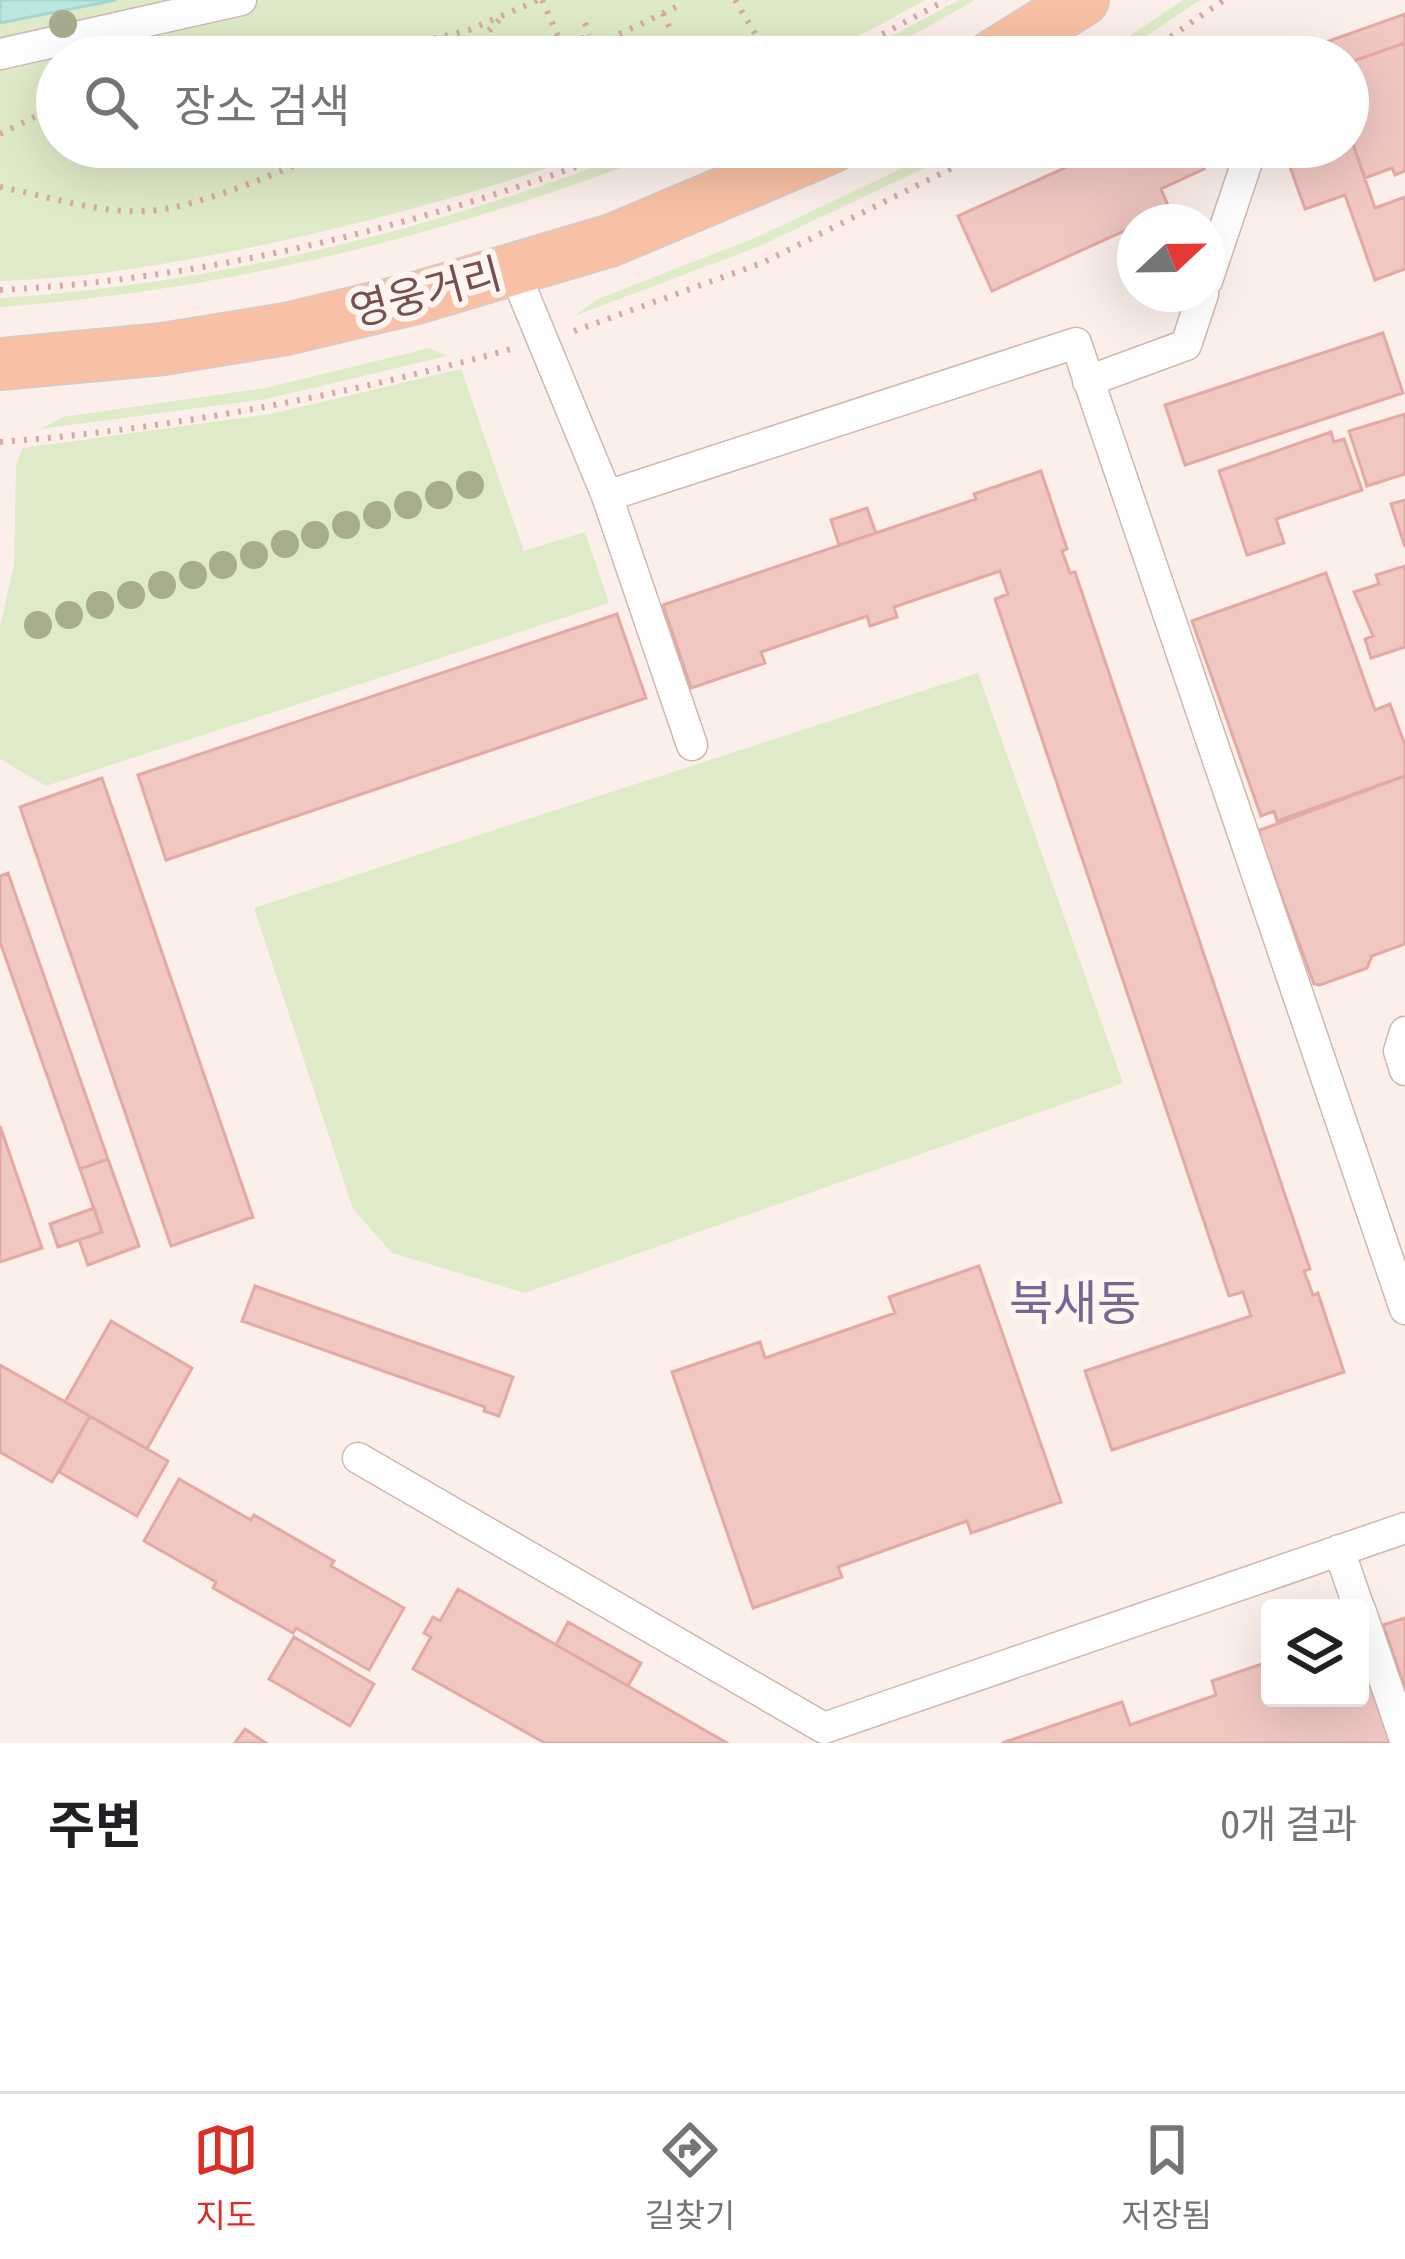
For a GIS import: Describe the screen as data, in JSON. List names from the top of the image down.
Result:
{
  "streets": {
    "main road": ["영웅거리"]
  },
  "districts": ["북새동"],
  "north": "right",
  "page": {
    "search": "장소 검색",
    "heading": ["주변", "0개 결과"],
    "nav": ["지도", "길찾기", "저장됨"]
  }
}
